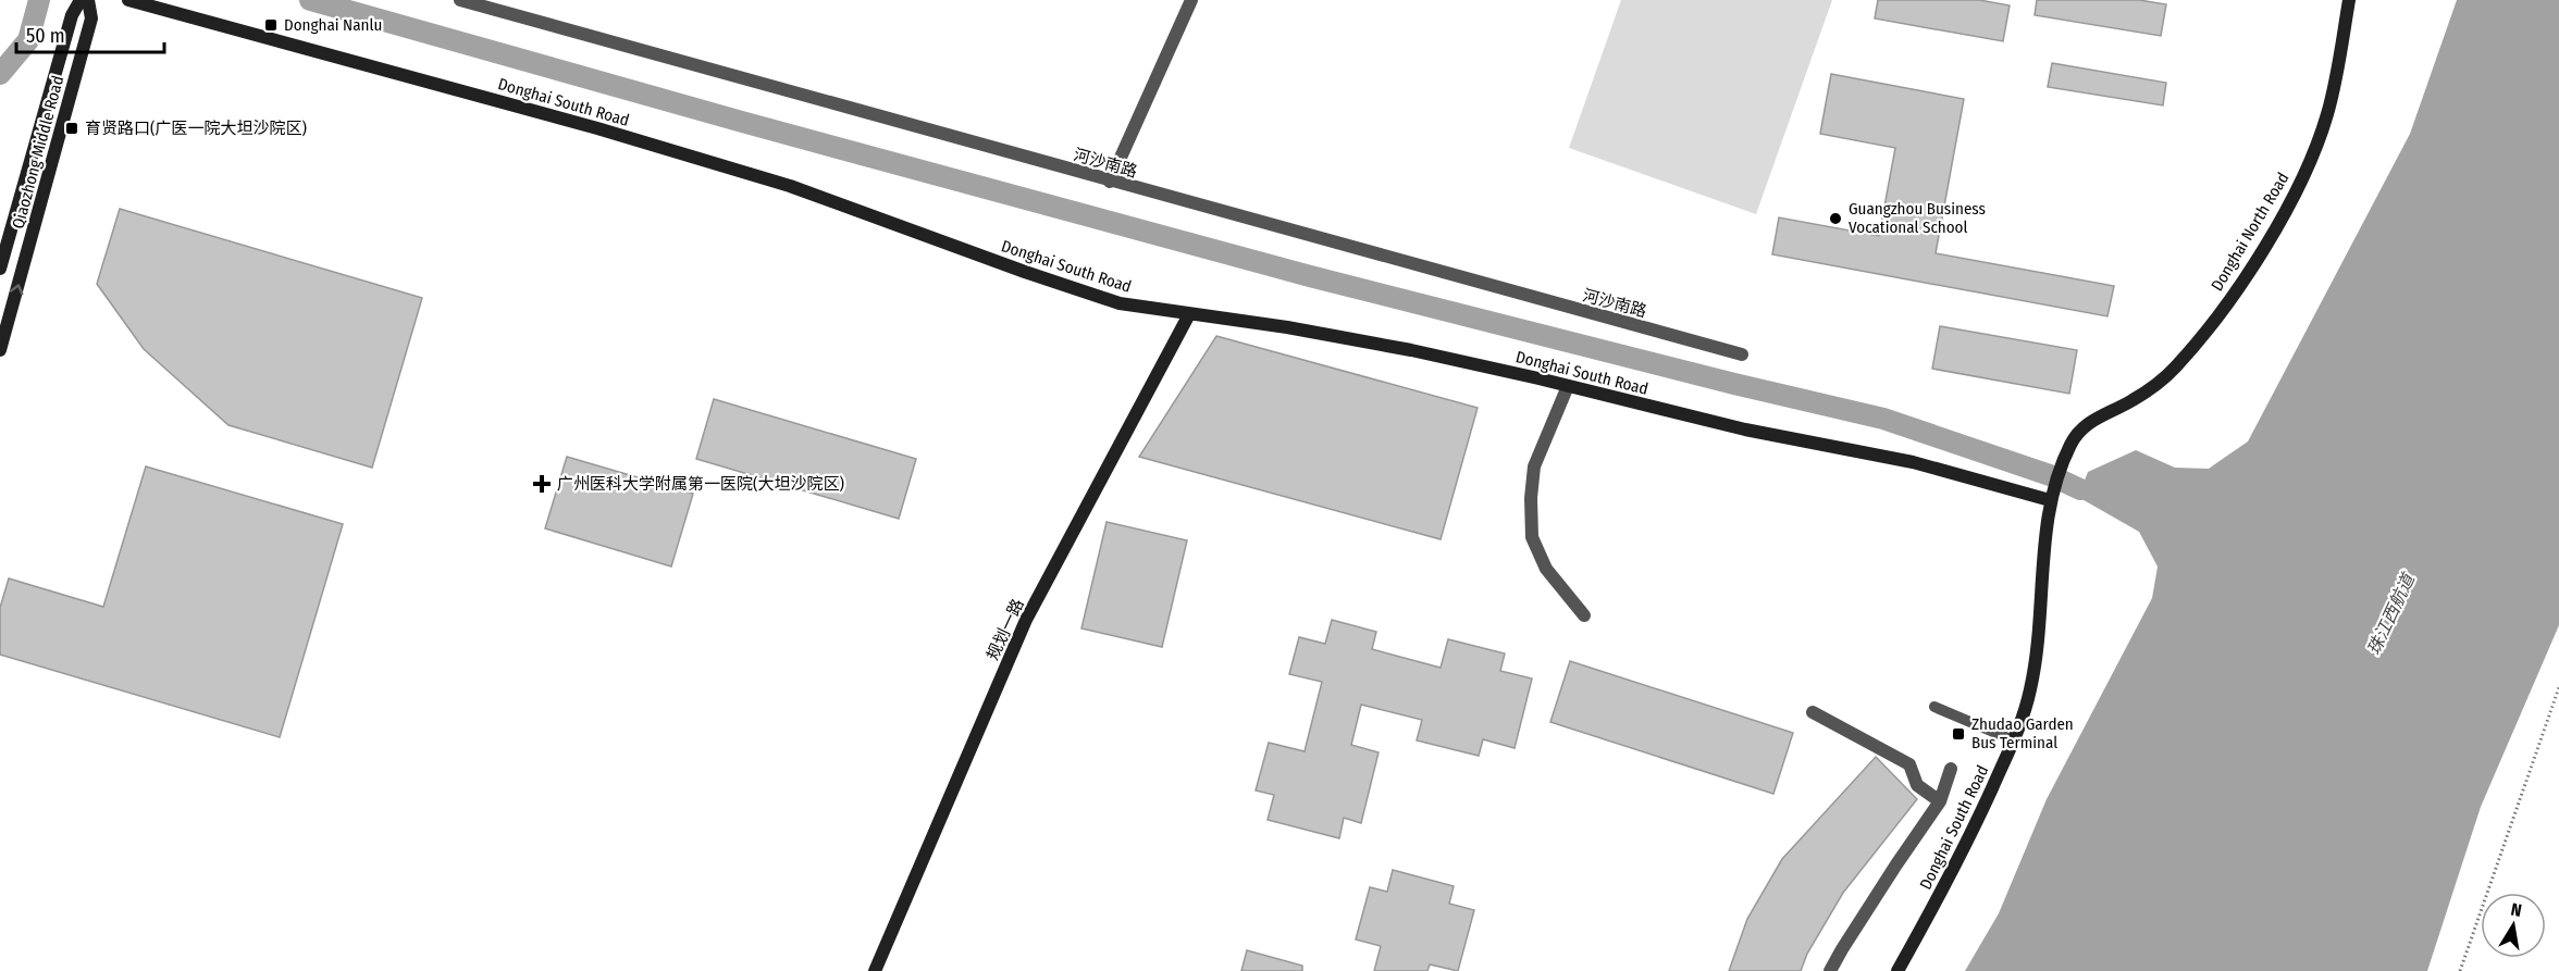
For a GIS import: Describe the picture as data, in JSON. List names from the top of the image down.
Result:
{
  "streets": {
    "street": [
      "Donghai South Road",
      "Qiaozhong Middle Road",
      "河沙南路",
      "Donghai North Road",
      "规划一路"
    ]
  },
  "crossings": [
    ["Donghai South Road", "Donghai North Road"],
    ["Donghai South Road", "规划一路"]
  ],
  "water": ["珠江西航道"],
  "places": {
    "transit": ["Donghai Nanlu", "育贤路口(广医一院大坦沙院区)", "Zhudao Garden Bus Terminal"],
    "other": ["Guangzhou Business Vocational School"],
    "health": ["广州医科大学附属第一医院(大坦沙院区)"]
  },
  "scale_bar": "50 m",
  "north": "top"
}
